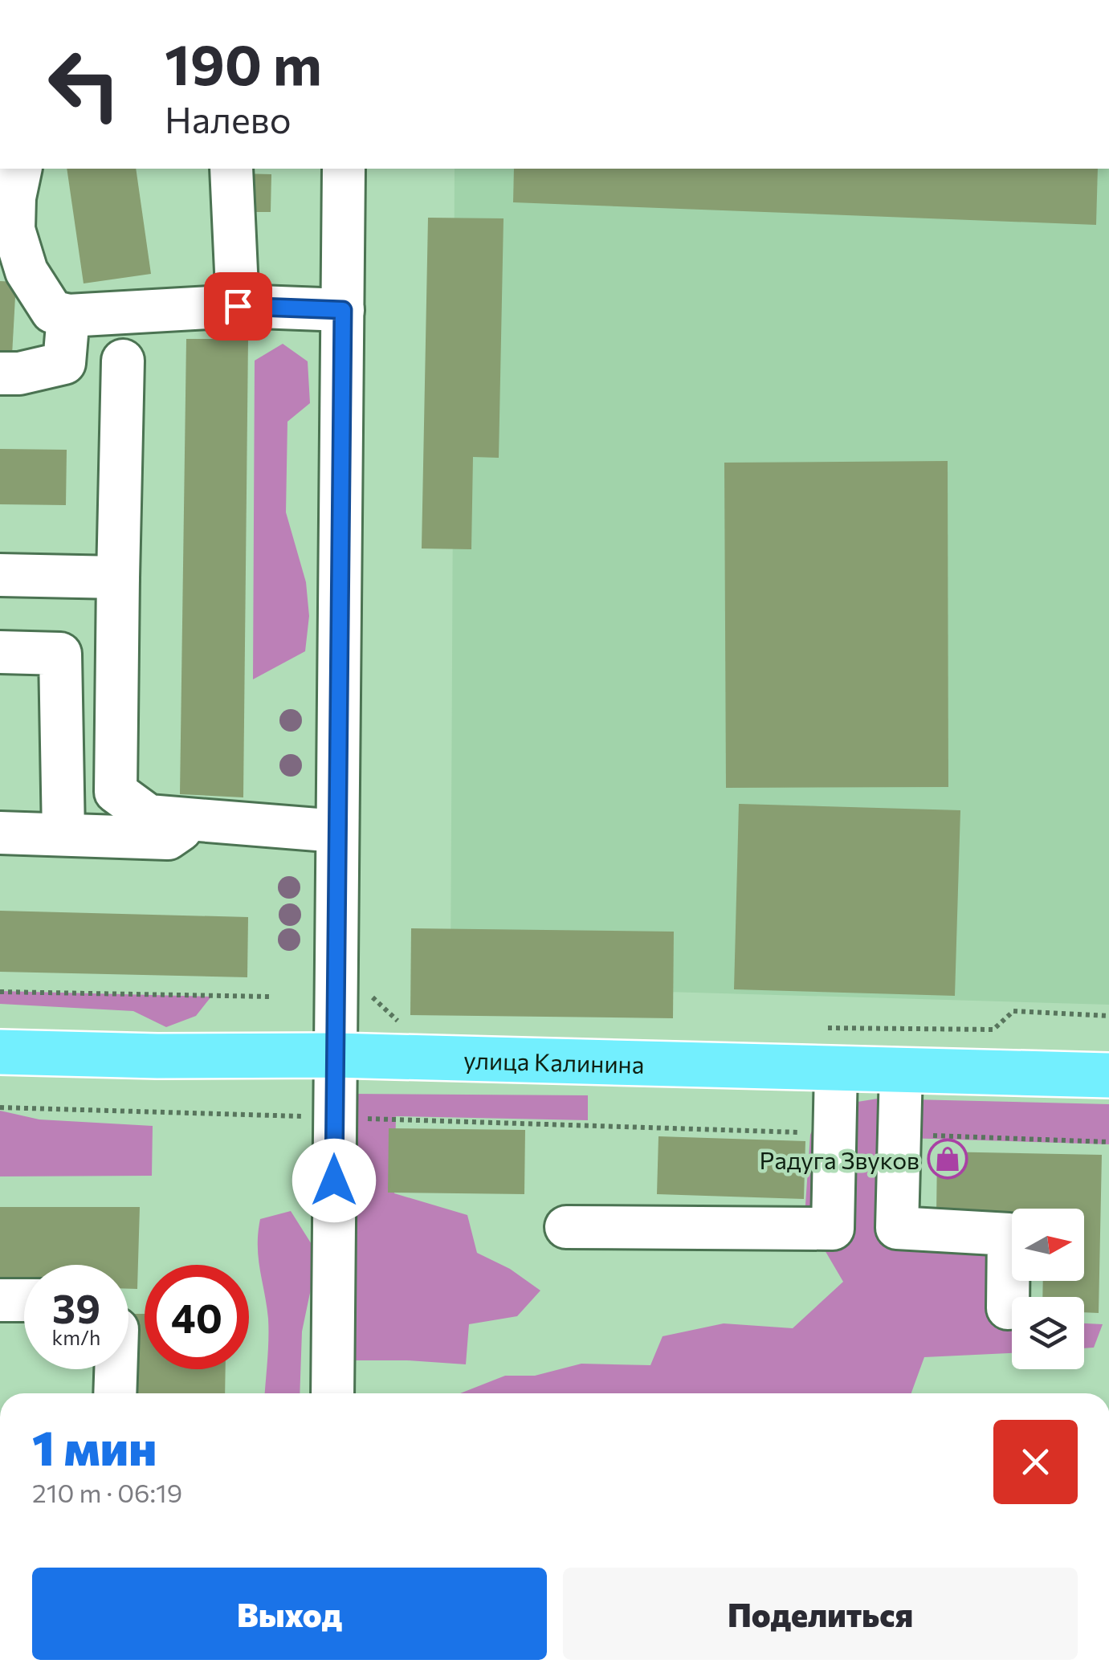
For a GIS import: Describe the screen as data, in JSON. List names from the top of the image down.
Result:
{
  "streets": {
    "main road": ["улица Калинина"]
  },
  "places": {
    "shop": ["Радуга Звуков"]
  },
  "north": "right",
  "page": {
    "turn": ["190 m", "Налево"],
    "speed": "39 km/h",
    "limit": "40",
    "heading": ["1 мин", "210 m · 06:19"],
    "buttons": ["Выход", "Поделиться"]
  }
}
